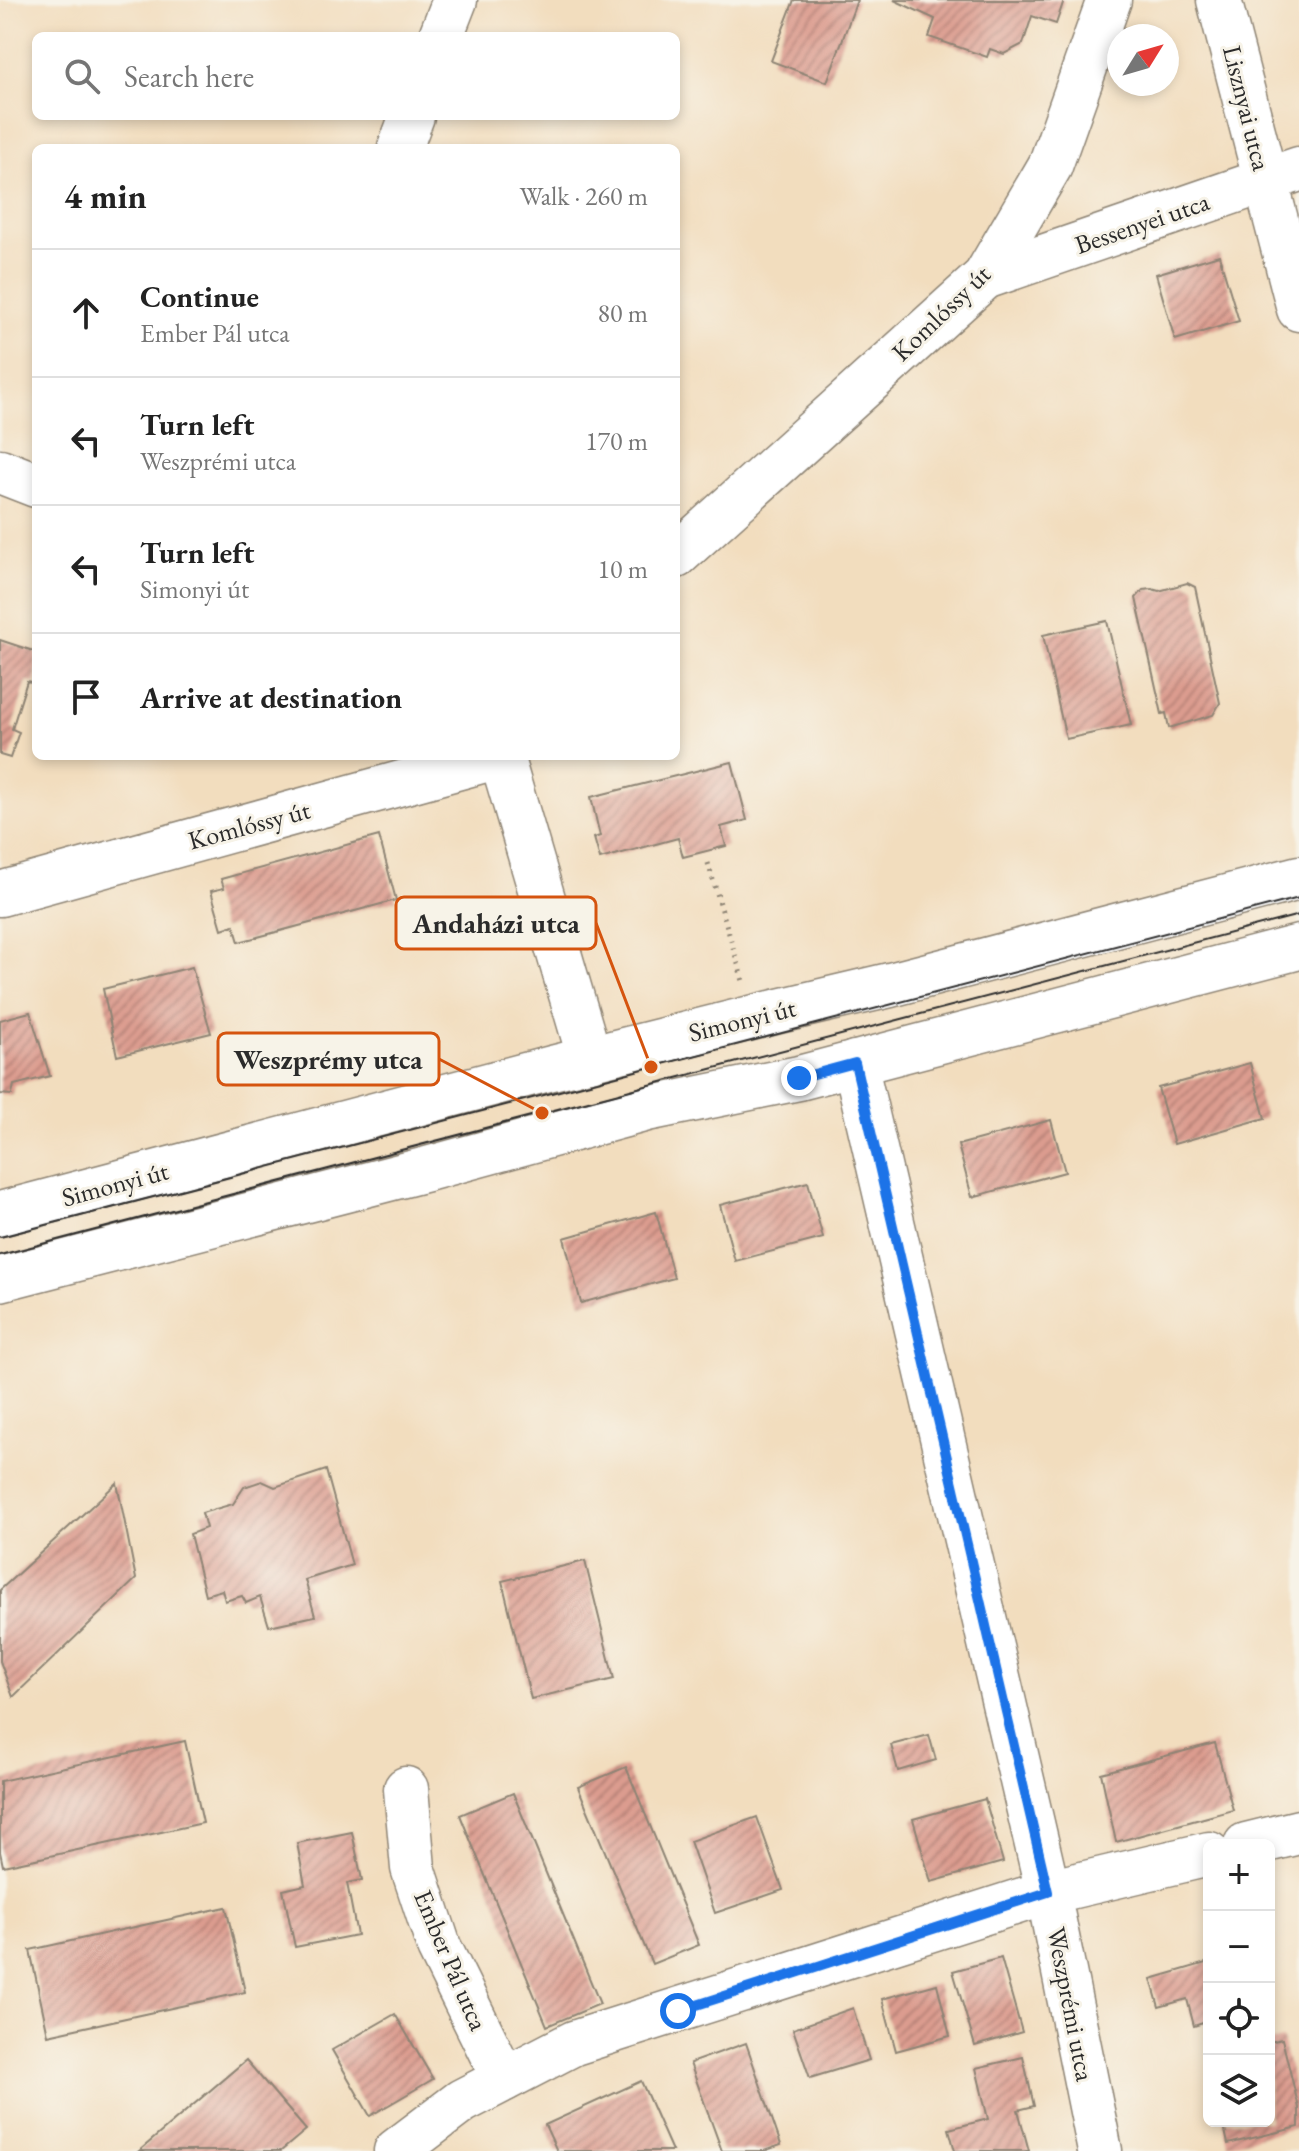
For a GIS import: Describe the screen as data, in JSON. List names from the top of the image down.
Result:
{
  "streets": {
    "street": [
      "Lisznyai utca",
      "Bessenyei utca",
      "Komlóssy út",
      "Simonyi út",
      "Ember Pál utca",
      "Weszprémi utca"
    ]
  },
  "crossings": [
    ["Lisznyai utca", "Bessenyei utca"],
    ["Bessenyei utca", "Komlóssy út"]
  ],
  "places": ["Andaházi utca", "Weszprémy utca"],
  "north": "top right",
  "page": {
    "search": "Search here",
    "heading": ["4 min", "Walk · 260 m"],
    "list": [
      ["Continue", "Ember Pál utca", "80 m"],
      ["Turn left", "Weszprémi utca", "170 m"],
      ["Turn left", "Simonyi út", "10 m"],
      "Arrive at destination"
    ],
    "map_buttons": ["+", "−"]
  }
}
